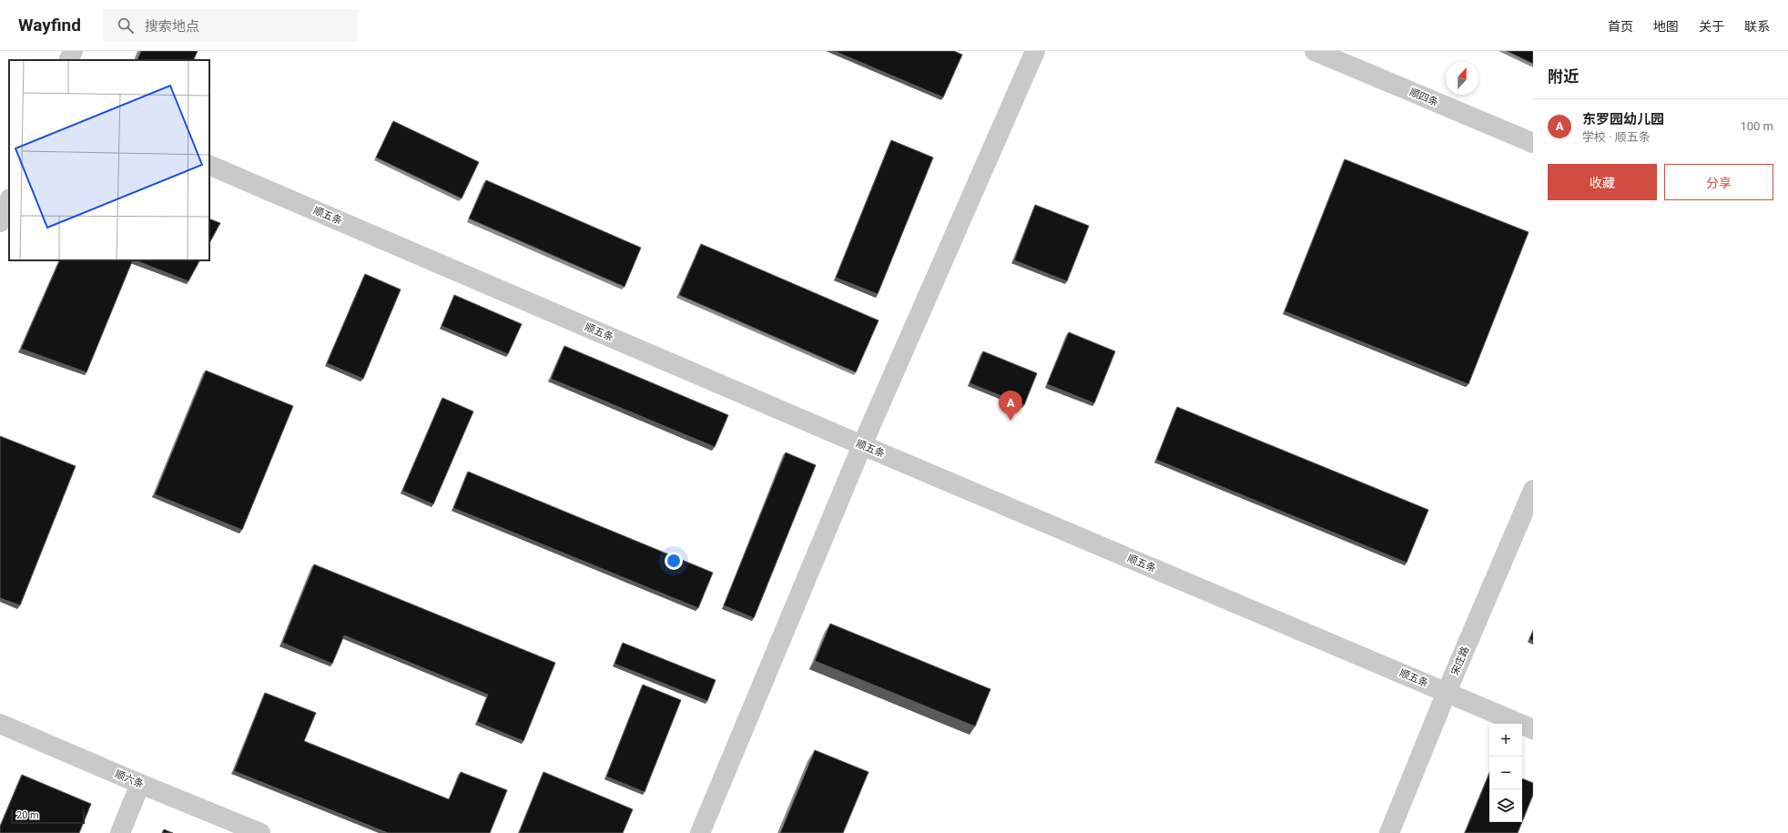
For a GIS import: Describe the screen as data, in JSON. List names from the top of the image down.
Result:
{
  "streets": {
    "street": [
      "顺四条",
      "顺五条",
      "宋庄路",
      "顺六条"
    ]
  },
  "crossings": [
    ["顺五条", "宋庄路"]
  ],
  "scale_bar": "20 m",
  "north": "top",
  "page": {
    "header": "Wayfind",
    "search": "搜索地点",
    "nav": [
      "首页",
      "地图",
      "关于",
      "联系"
    ],
    "heading": "附近",
    "list": [
      {
        "mark": "A",
        "name": "东罗园幼儿园",
        "note": "学校 · 顺五条",
        "value": "100 m"
      }
    ],
    "buttons": ["收藏", "分享"],
    "pins": "A",
    "map_buttons": ["+", "−"],
    "scale": "20 m"
  }
}
